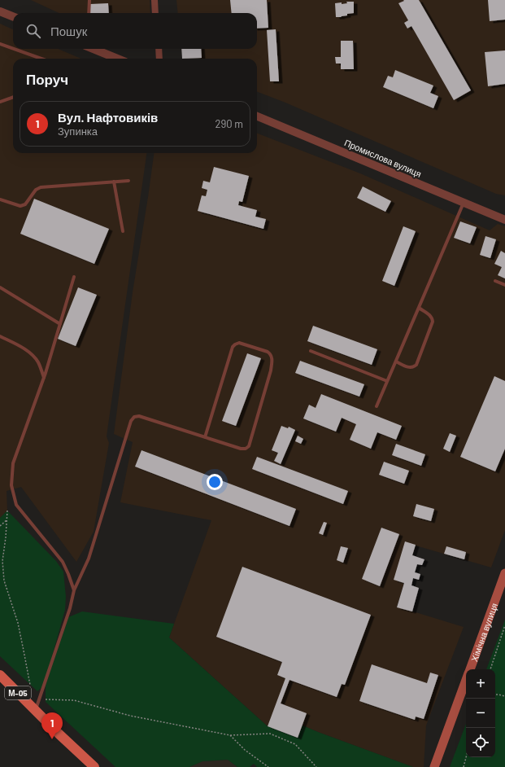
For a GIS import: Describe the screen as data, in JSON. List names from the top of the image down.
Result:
{
  "streets": {
    "main road": ["Хімічна вулиця", "М-05"],
    "street": ["Промислова вулиця"]
  },
  "page": {
    "search": "Пошук",
    "heading": "Поруч",
    "list": [
      {
        "mark": "1",
        "name": "Вул. Нафтовиків",
        "note": "Зупинка",
        "value": "290 m"
      }
    ],
    "map_buttons": ["+", "−"],
    "pins": "1"
  }
}
